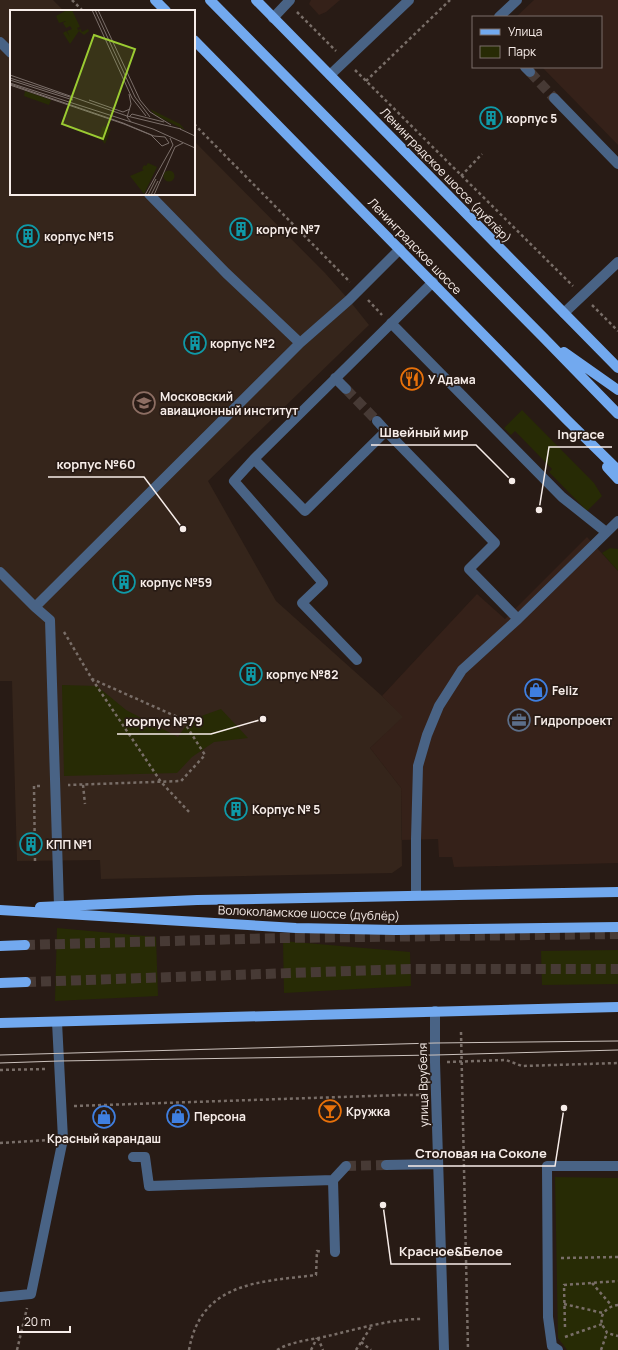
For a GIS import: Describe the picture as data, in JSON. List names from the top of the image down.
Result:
{
  "streets": {
    "main road": ["Ленинградское шоссе (дублёр)", "Ленинградское шоссе", "Волоколамское шоссе (дублёр)"],
    "street": ["улица Врубеля"]
  },
  "places": {
    "building": [
      "корпус 5",
      "корпус №7",
      "корпус №15",
      "корпус №2",
      "корпус №59",
      "корпус №82",
      "Корпус № 5",
      "КПП №1"
    ],
    "restaurant": ["У Адама"],
    "school or university": ["Московский авиационный институт"],
    "other": [
      "Швейный мир",
      "Ingrace",
      "корпус №60",
      "корпус №79",
      "Столовая на Соколе",
      "Красное&Белое"
    ],
    "shop": ["Feliz", "Персона", "Красный карандаш"],
    "office": ["Гидропроект"],
    "bar": ["Кружка"]
  },
  "legend": ["Улица", "Парк"],
  "scale_bar": "20 m"
}
